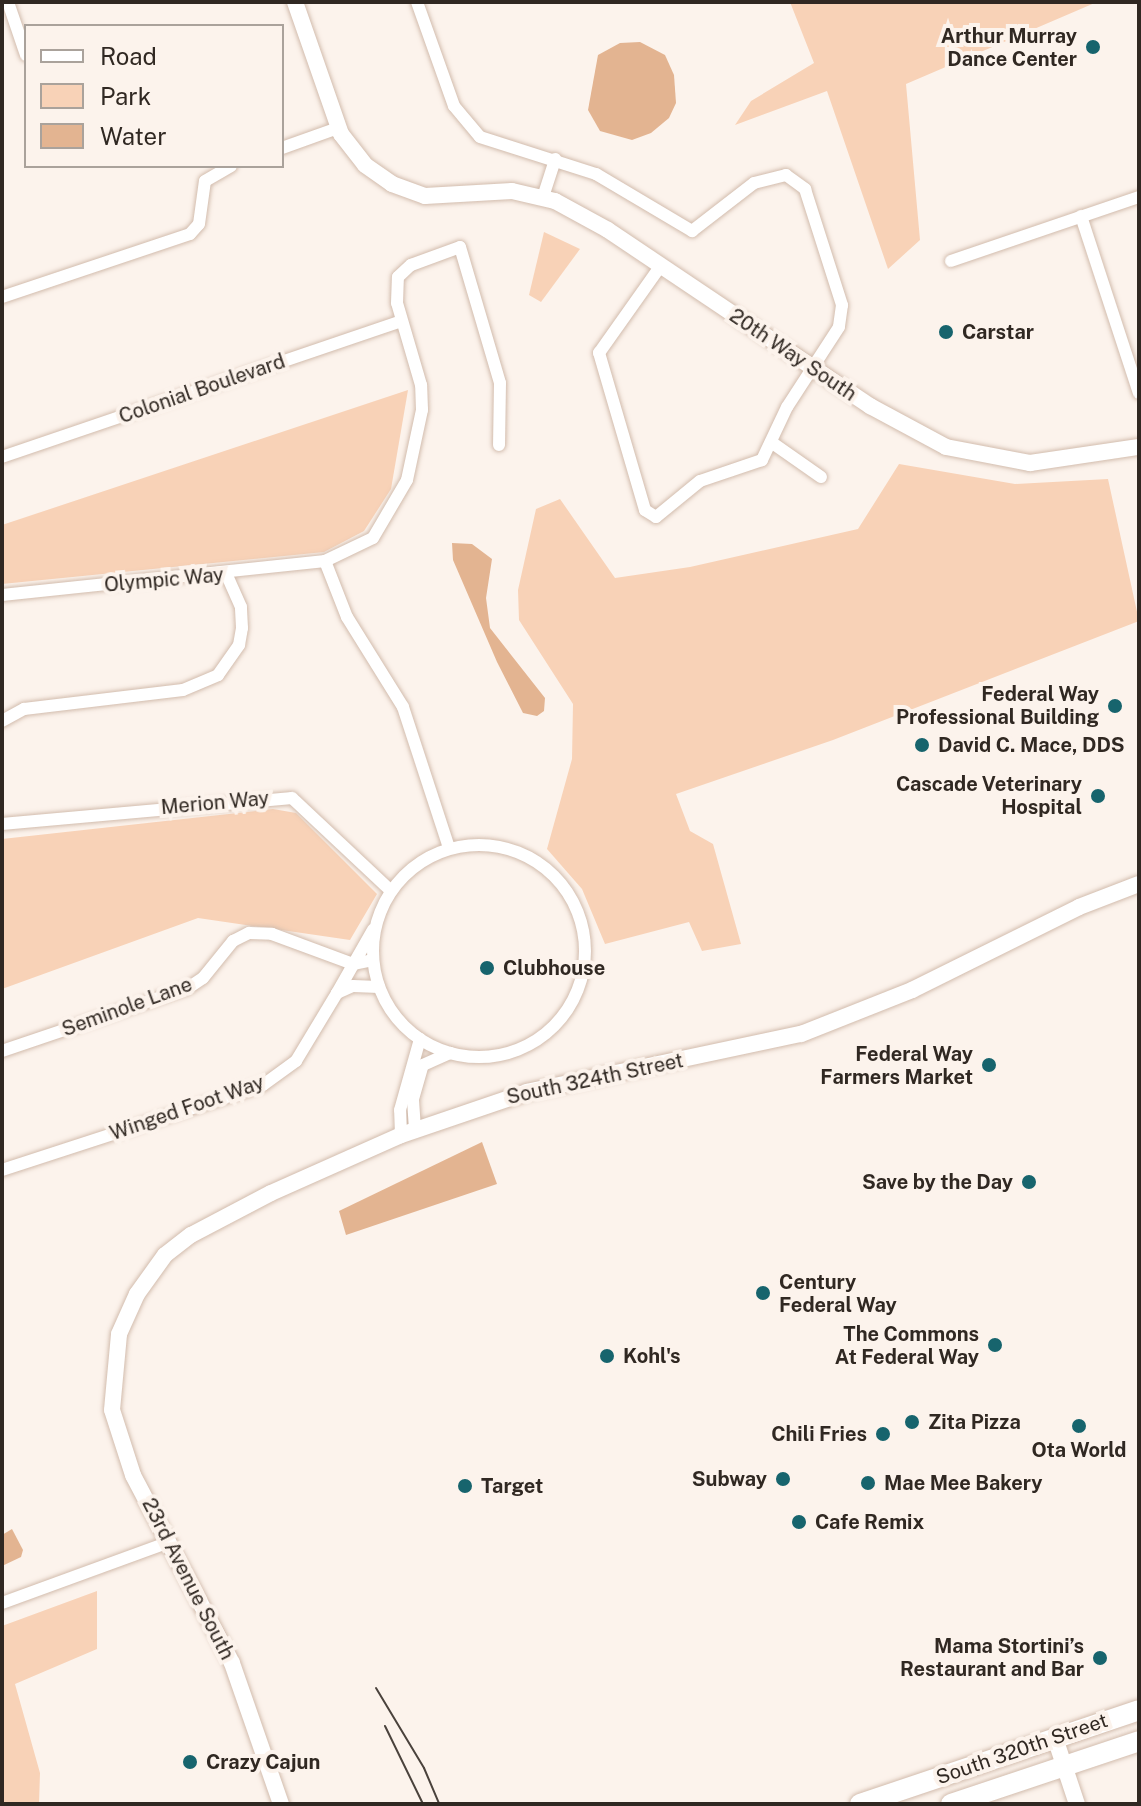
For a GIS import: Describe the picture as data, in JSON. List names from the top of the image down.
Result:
{
  "streets": {
    "main road": ["South 320th Street"],
    "street": [
      "20th Way South",
      "Colonial Boulevard",
      "Olympic Way",
      "Merion Way",
      "Seminole Lane",
      "South 324th Street",
      "Winged Foot Way",
      "23rd Avenue South"
    ]
  },
  "crossings": [
    ["Colonial Boulevard", "Olympic Way"],
    ["Merion Way", "Winged Foot Way"],
    ["Seminole Lane", "Winged Foot Way"],
    ["South 324th Street", "23rd Avenue South"]
  ],
  "places": [
    "Arthur Murray Dance Center",
    "Carstar",
    "Federal Way Professional Building",
    "David C. Mace, DDS",
    "Cascade Veterinary Hospital",
    "Clubhouse",
    "Federal Way Farmers Market",
    "Save by the Day",
    "Century Federal Way",
    "The Commons At Federal Way",
    "Kohl's",
    "Zita Pizza",
    "Ota World",
    "Chili Fries",
    "Subway",
    "Mae Mee Bakery",
    "Target",
    "Cafe Remix",
    "Mama Stortini’s Restaurant and Bar",
    "Crazy Cajun"
  ],
  "legend": ["Road", "Park", "Water"]
}
